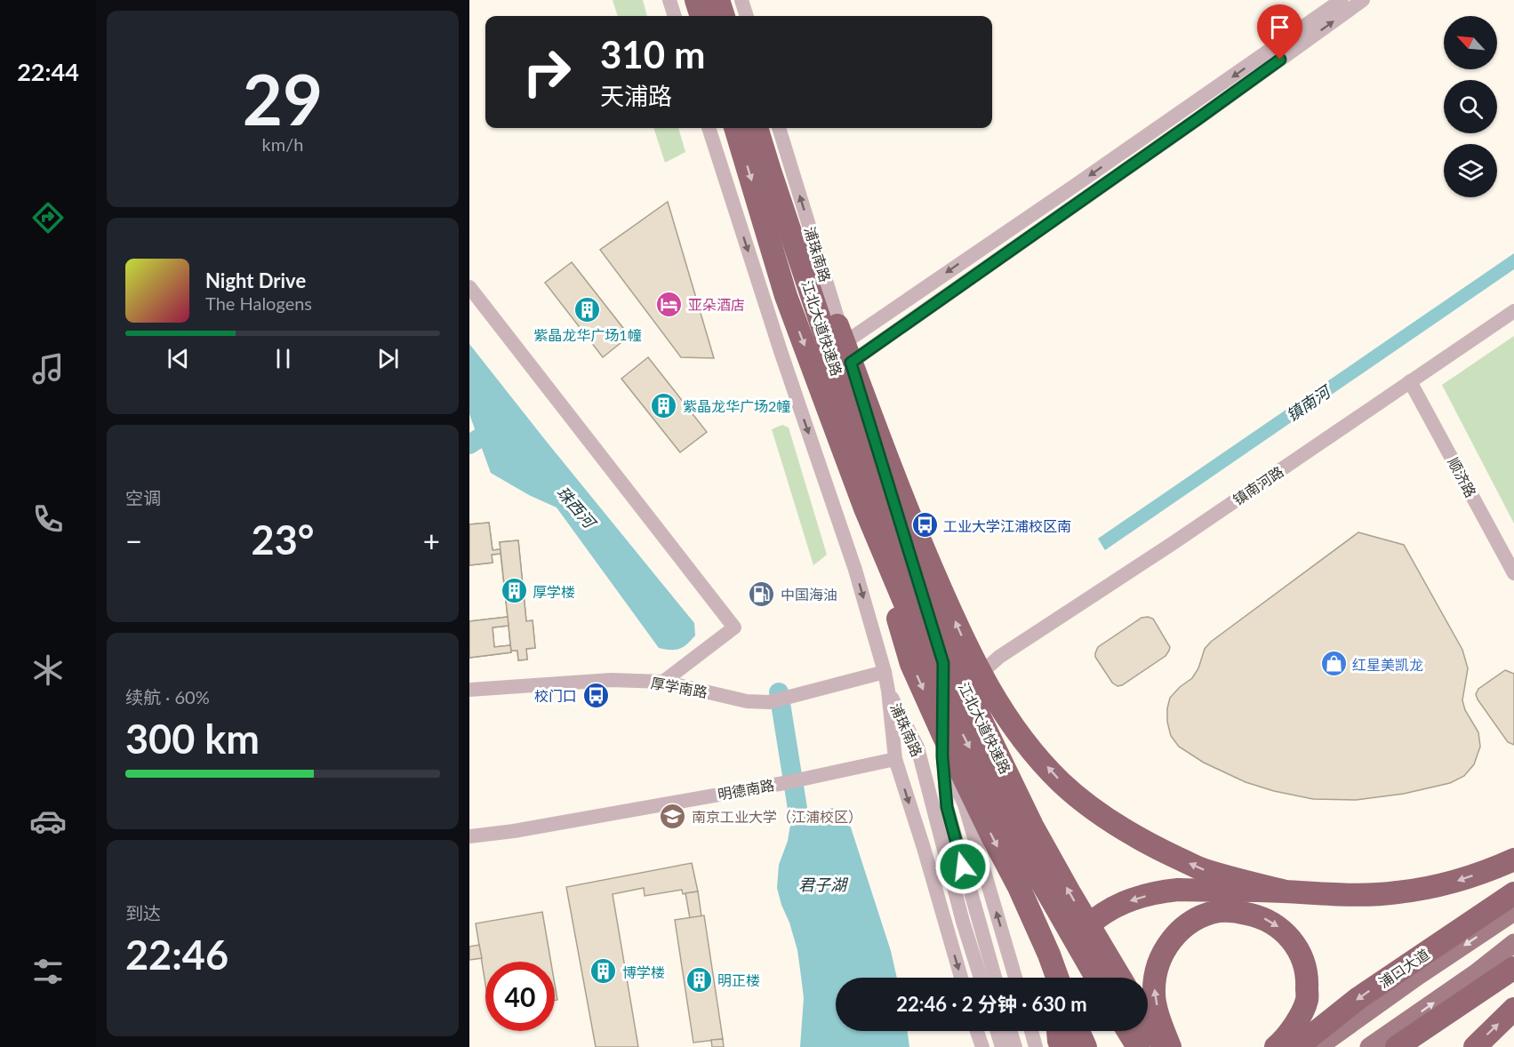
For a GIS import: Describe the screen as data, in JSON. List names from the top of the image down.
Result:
{
  "streets": {
    "highway": ["江北大道快速路", "浦口大道"],
    "street": [
      "浦珠南路",
      "顺济路",
      "镇南河路",
      "厚学南路",
      "明德南路"
    ]
  },
  "crossings": [
    ["浦珠南路", "镇南河路"],
    ["浦珠南路", "厚学南路"],
    ["浦珠南路", "明德南路"],
    ["顺济路", "镇南河路"]
  ],
  "water": ["镇南河", "珠西河", "君子湖"],
  "places": {
    "hotel": ["亚朵酒店"],
    "building": [
      "紫晶龙华广场1幢",
      "紫晶龙华广场2幢",
      "厚学楼",
      "博学楼",
      "明正楼"
    ],
    "bus stop": ["工业大学江浦校区南", "校门口"],
    "fuel station": ["中国海油"],
    "shop": ["红星美凯龙"],
    "school or university": ["南京工业大学（江浦校区）"]
  },
  "north": "top left",
  "page": {
    "tabs": "22:44",
    "tile": [
      ["29", "km/h"],
      "空调",
      ["续航 · 60%", "300 km"],
      ["到达", "22:46"]
    ],
    "turn": ["310 m", "天浦路"],
    "song": ["Night Drive", "The Halogens"],
    "heat": ["−", "23°", "+"],
    "limit": "40",
    "trip": "22:46 · 2 分钟 · 630 m"
  }
}
